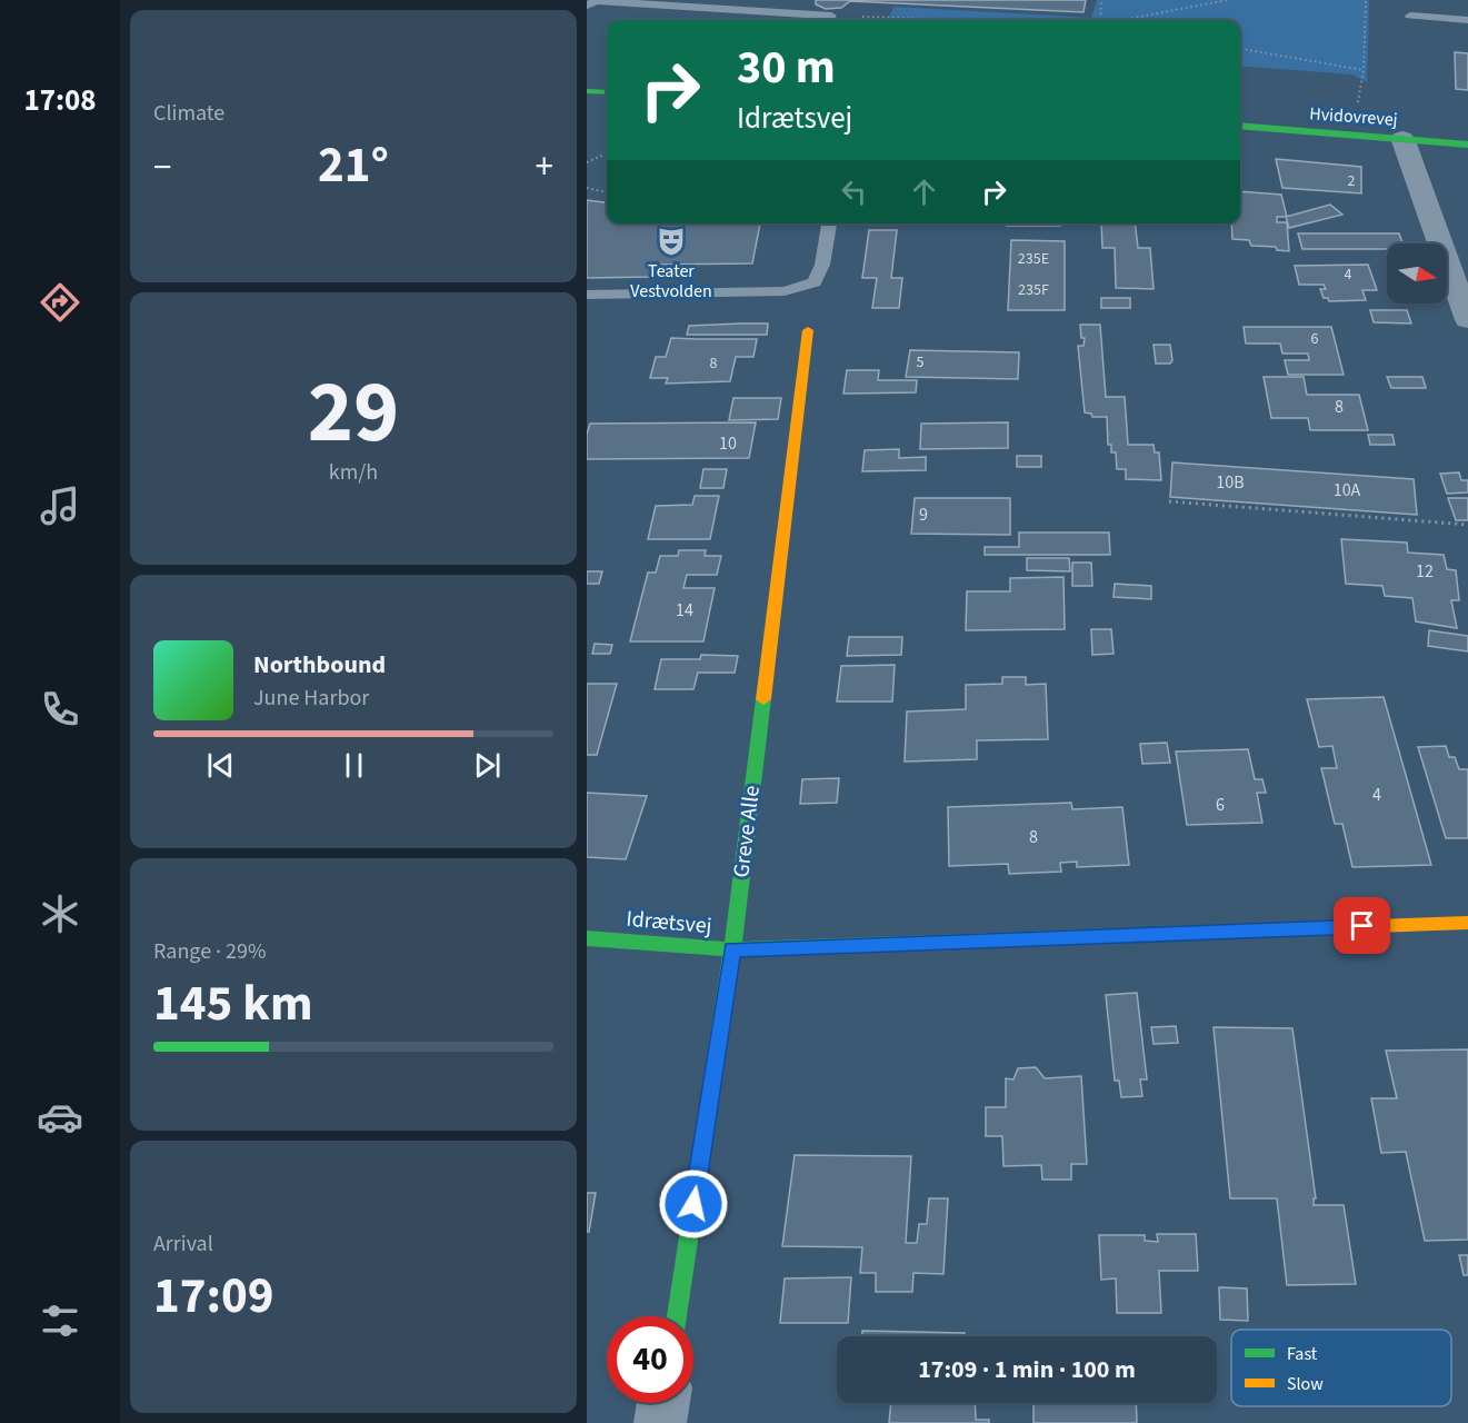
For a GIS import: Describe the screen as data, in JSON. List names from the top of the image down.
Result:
{
  "streets": {
    "street": ["Hvidovrevej", "Greve Alle", "Idrætsvej"]
  },
  "crossings": [
    ["Greve Alle", "Idrætsvej"]
  ],
  "places": {
    "theatre": ["Teater Vestvolden"]
  },
  "house_numbers": [
    "2",
    "235E",
    "4",
    "235F",
    "6",
    "5",
    "8",
    "8",
    "10",
    "10B",
    "10A",
    "9",
    "12",
    "14",
    "4",
    "6",
    "8"
  ],
  "legend": ["Fast", "Slow"],
  "north": "right",
  "page": {
    "tabs": "17:08",
    "tile": [
      "Climate",
      ["29", "km/h"],
      ["Range · 29%", "145 km"],
      ["Arrival", "17:09"]
    ],
    "turn": ["30 m", "Idrætsvej"],
    "heat": ["−", "21°", "+"],
    "song": ["Northbound", "June Harbor"],
    "limit": "40",
    "trip": "17:09 · 1 min · 100 m"
  }
}
